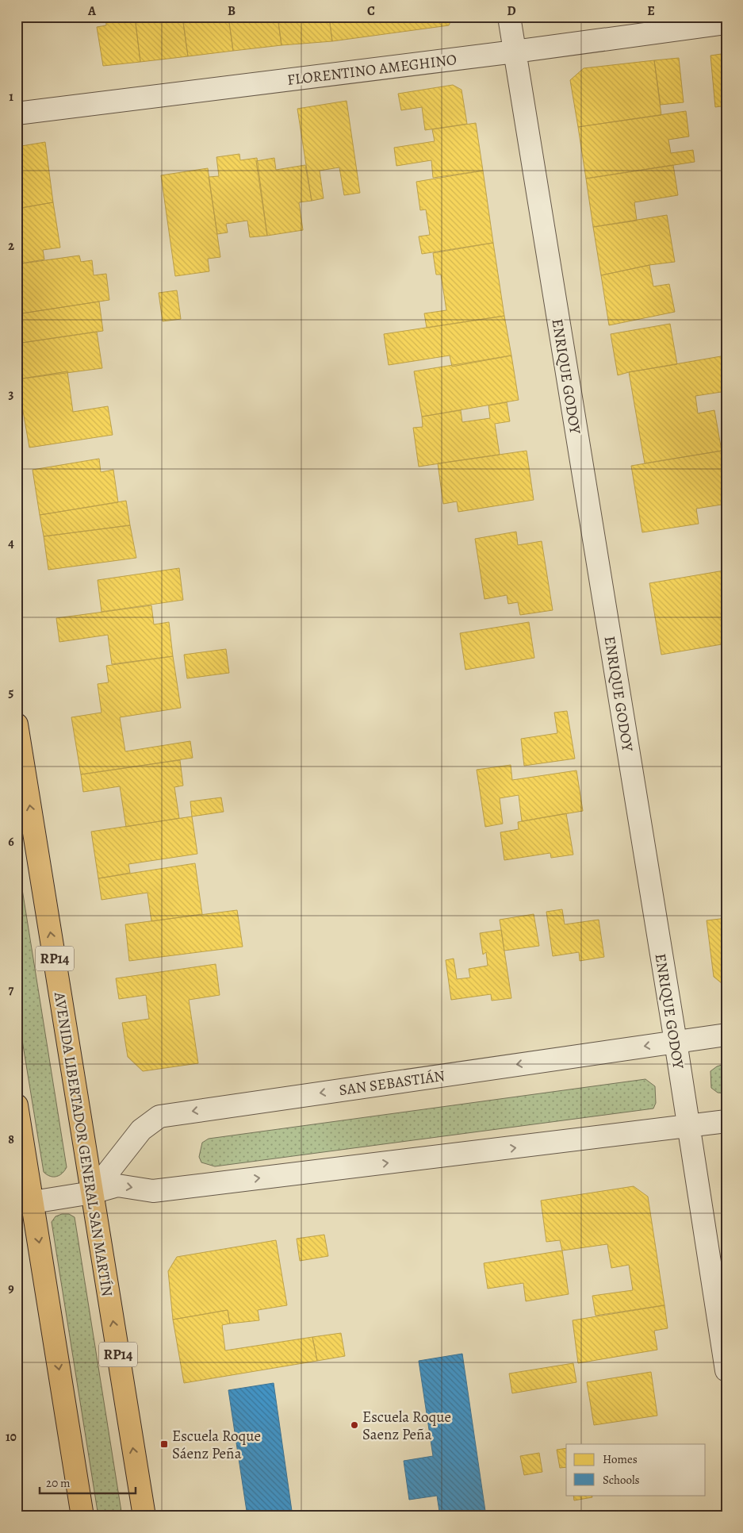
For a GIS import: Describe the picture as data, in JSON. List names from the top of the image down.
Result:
{
  "streets": {
    "main road": ["RP14", "AVENIDA LIBERTADOR GENERAL SAN MARTÍN"],
    "street": ["FLORENTINO AMEGHINO", "ENRIQUE GODOY", "SAN SEBASTIÁN"]
  },
  "crossings": [
    ["FLORENTINO AMEGHINO", "ENRIQUE GODOY"],
    ["ENRIQUE GODOY", "SAN SEBASTIÁN"],
    ["SAN SEBASTIÁN", "AVENIDA LIBERTADOR GENERAL SAN MARTÍN"]
  ],
  "places": {
    "other": ["Escuela Roque Saenz Peña"],
    "transit": ["Escuela Roque Sáenz Peña"]
  },
  "legend": ["Homes", "Schools"],
  "scale_bar": "20 m",
  "grid": {
    "columns": [
      "A",
      "B",
      "C",
      "D",
      "E"
    ],
    "rows": [
      "1",
      "2",
      "3",
      "4",
      "5",
      "6",
      "7",
      "8",
      "9",
      "10"
    ]
  }
}
